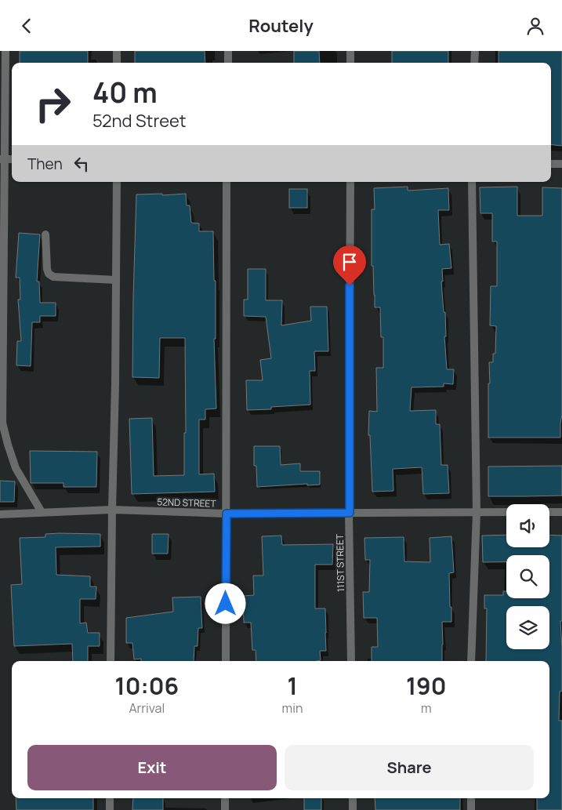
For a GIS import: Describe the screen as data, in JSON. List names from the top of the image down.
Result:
{
  "streets": {
    "street": ["52ND STREET", "111ST STREET"]
  },
  "crossings": [
    ["52ND STREET", "111ST STREET"]
  ],
  "page": {
    "header": "Routely",
    "turn": ["40 m", "52nd Street"],
    "then": "Then",
    "eta": [
      "10:06",
      "Arrival",
      "1",
      "min",
      "190",
      "m"
    ],
    "buttons": ["Exit", "Share"]
  }
}
